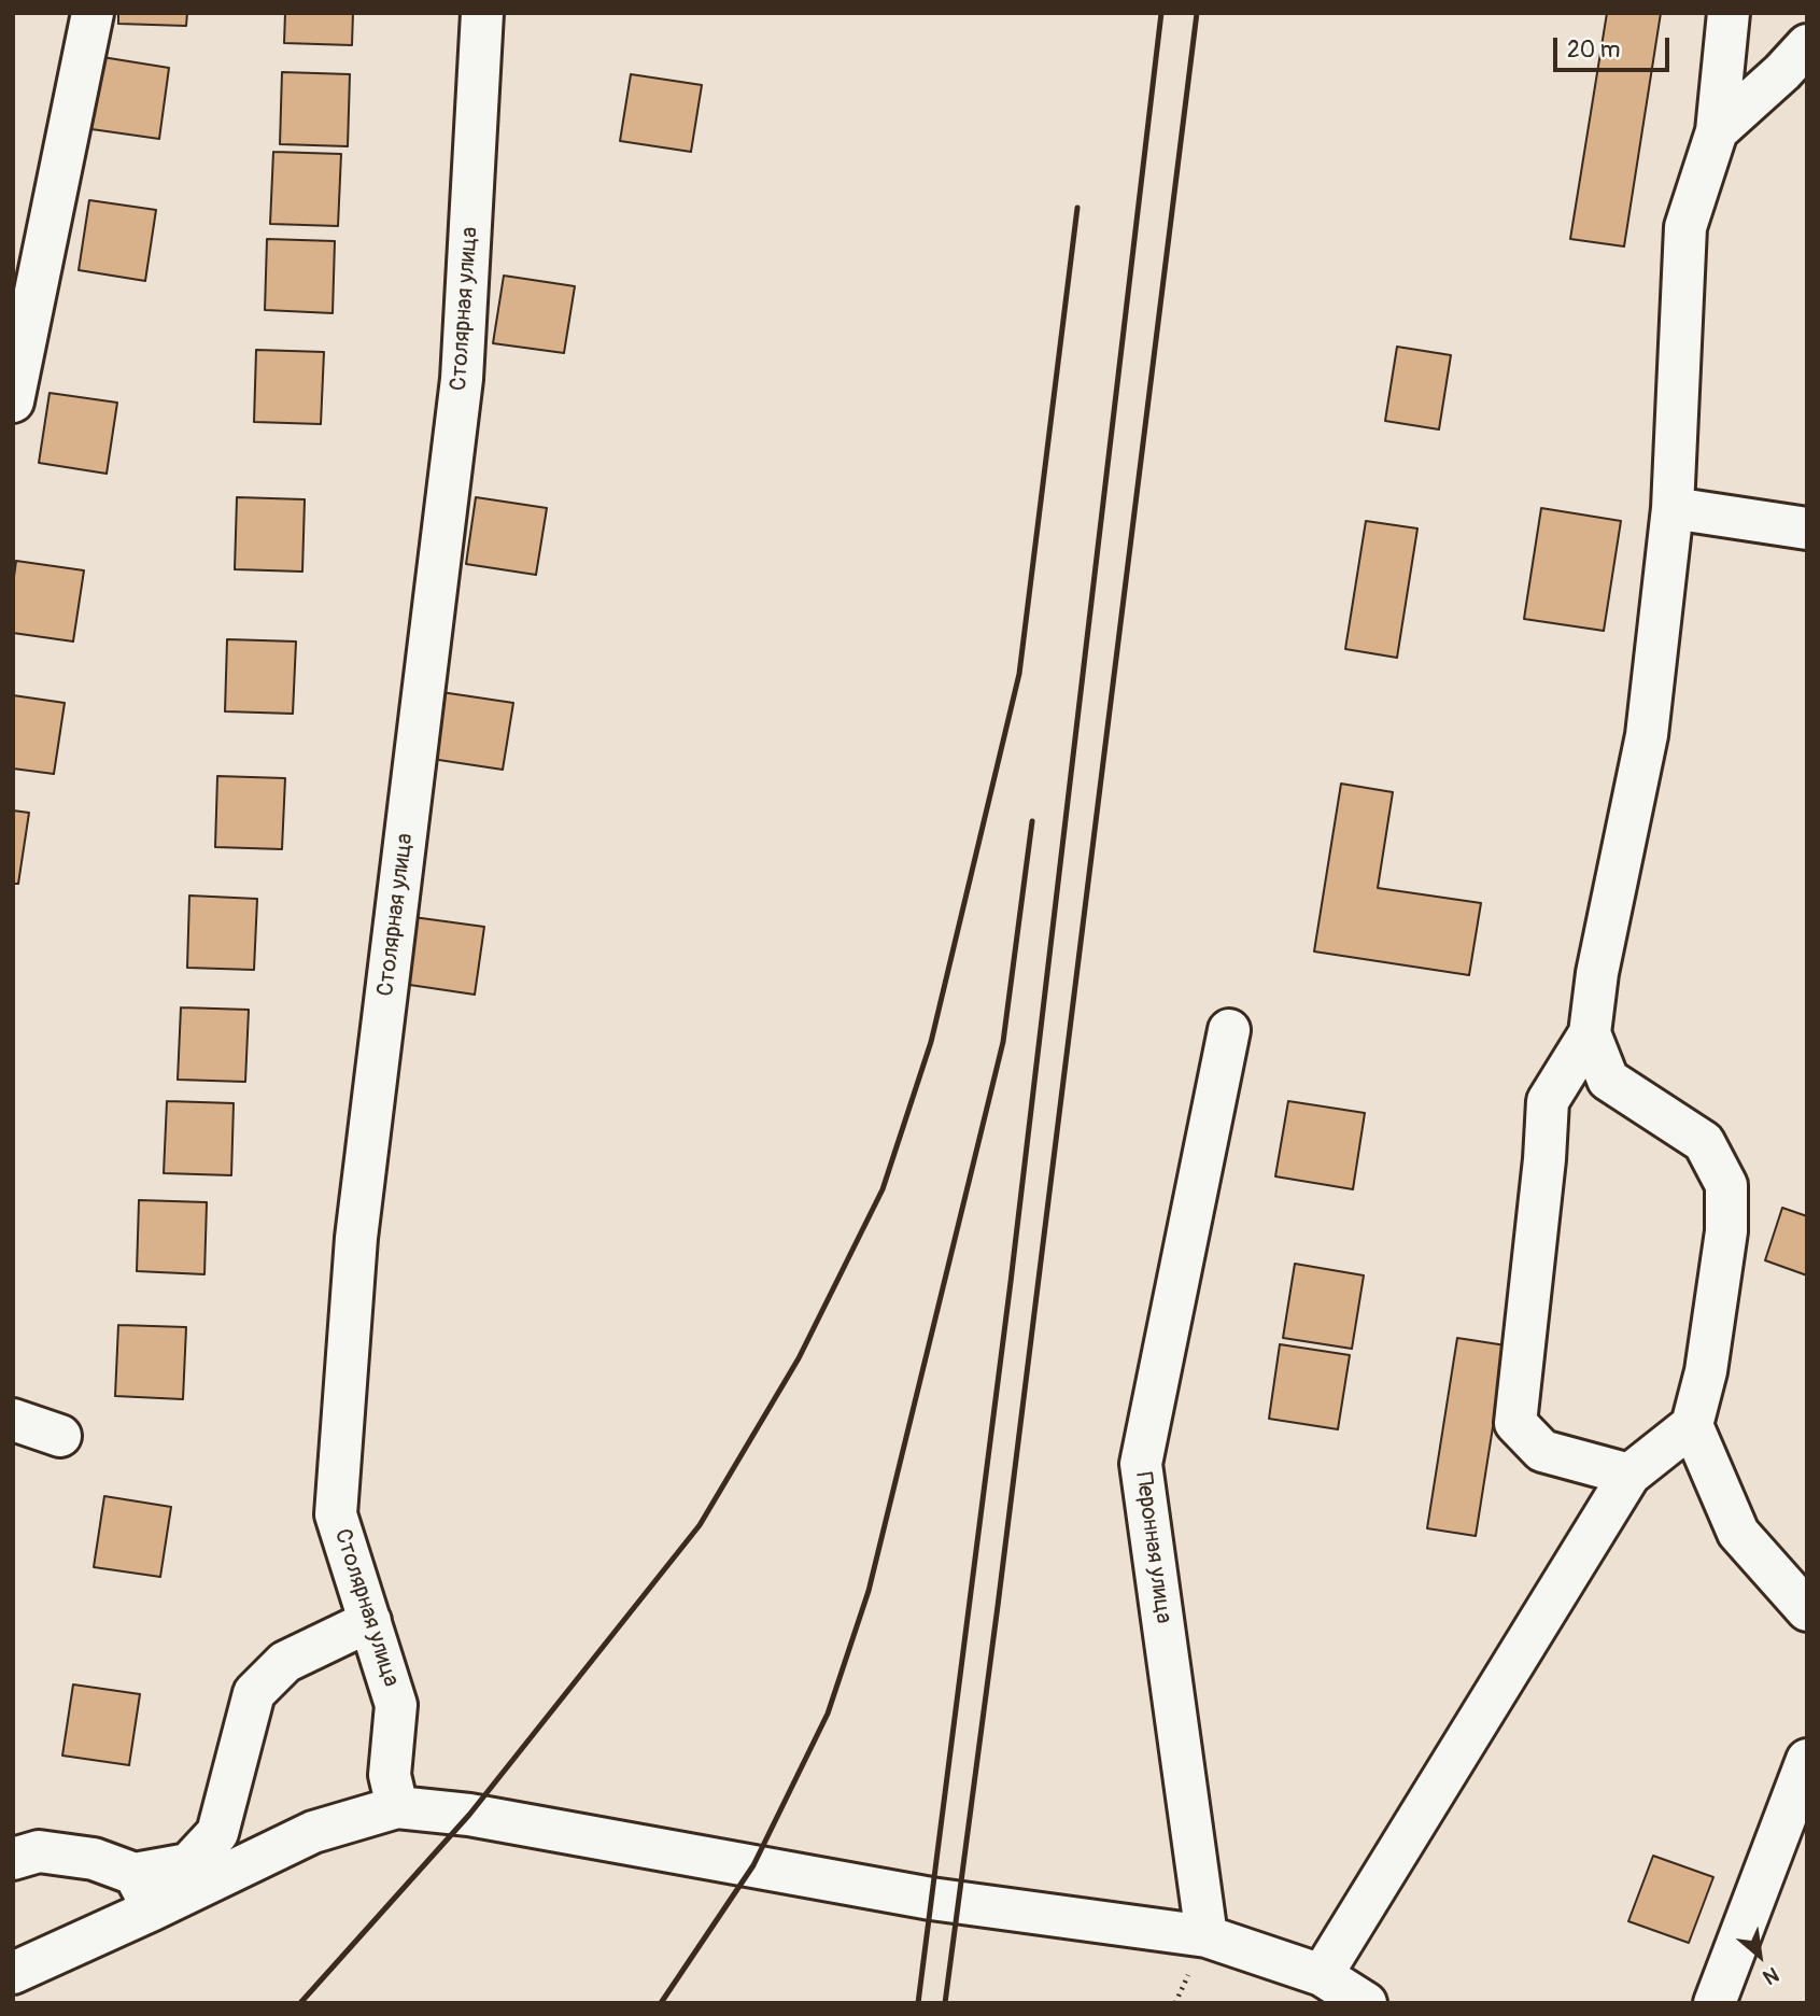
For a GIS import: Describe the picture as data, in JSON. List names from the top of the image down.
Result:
{
  "streets": {
    "street": ["Столярная улица", "Перонная улица"]
  },
  "scale_bar": "20 m",
  "north": "bottom right"
}
